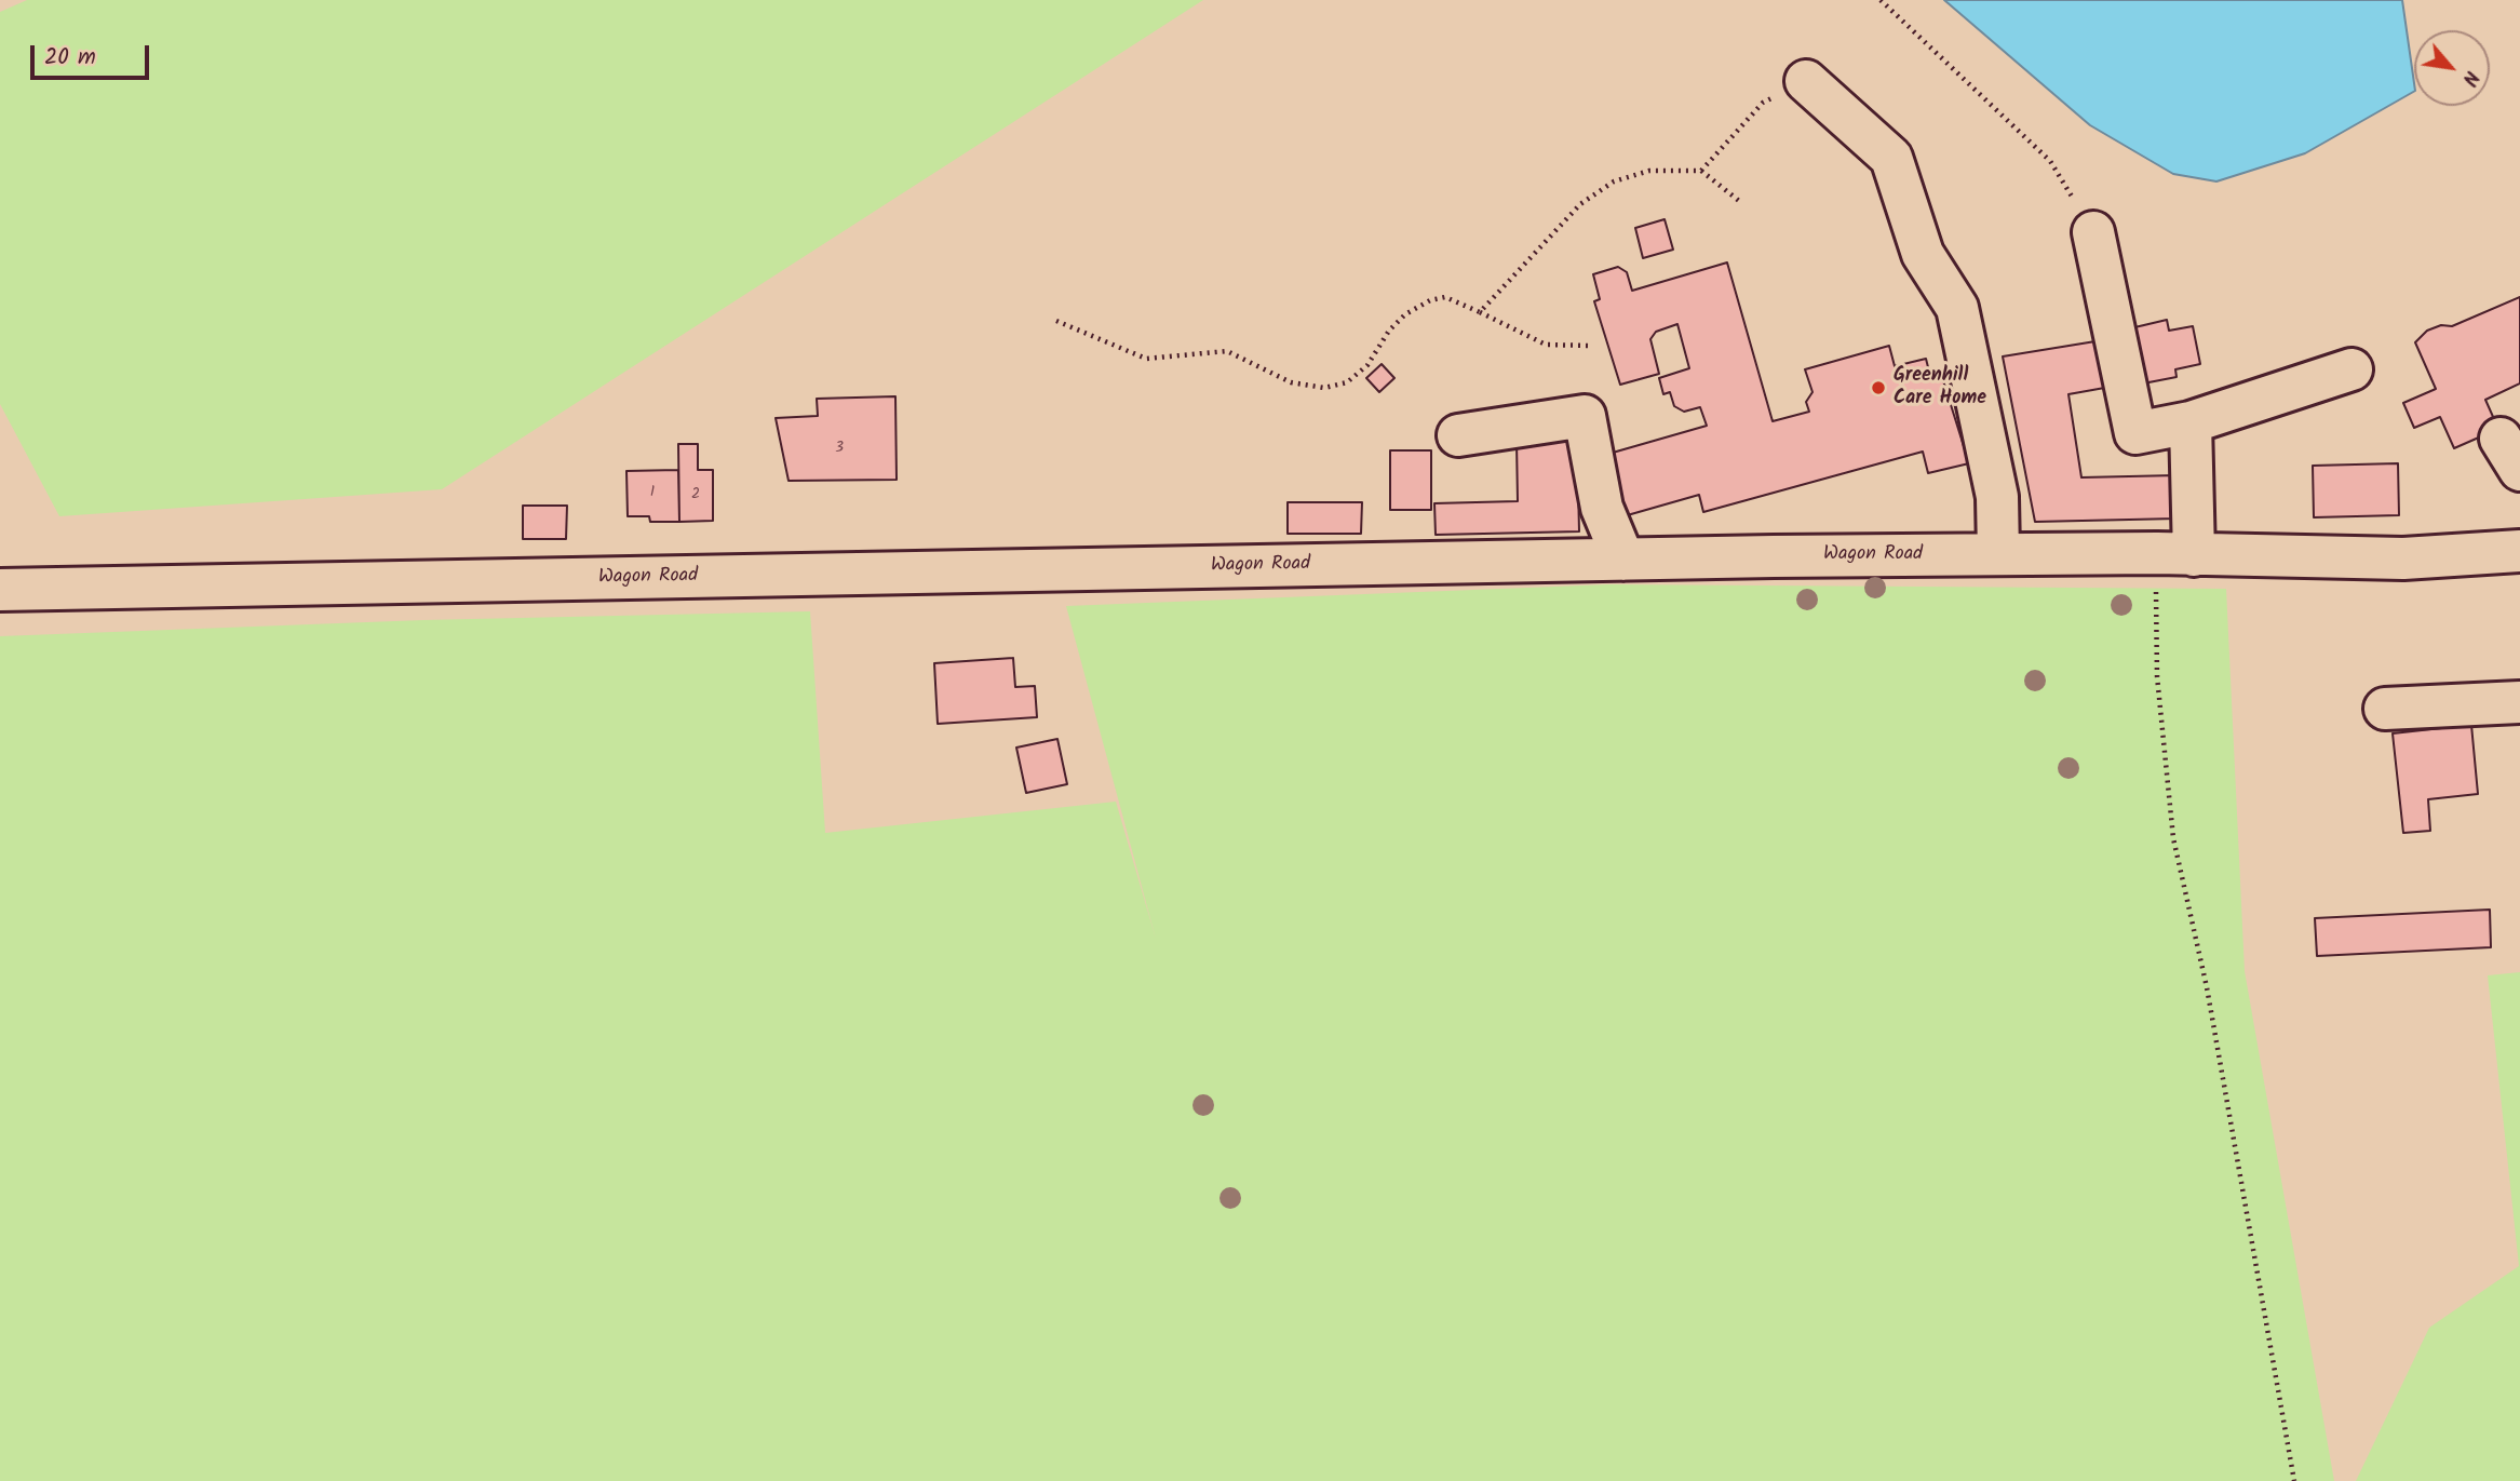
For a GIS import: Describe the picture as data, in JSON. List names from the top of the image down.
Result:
{
  "streets": {
    "street": ["Wagon Road"]
  },
  "places": ["Greenhill Care Home"],
  "house_numbers": ["3", "1", "2"],
  "scale_bar": "20 m",
  "north": "bottom right"
}
